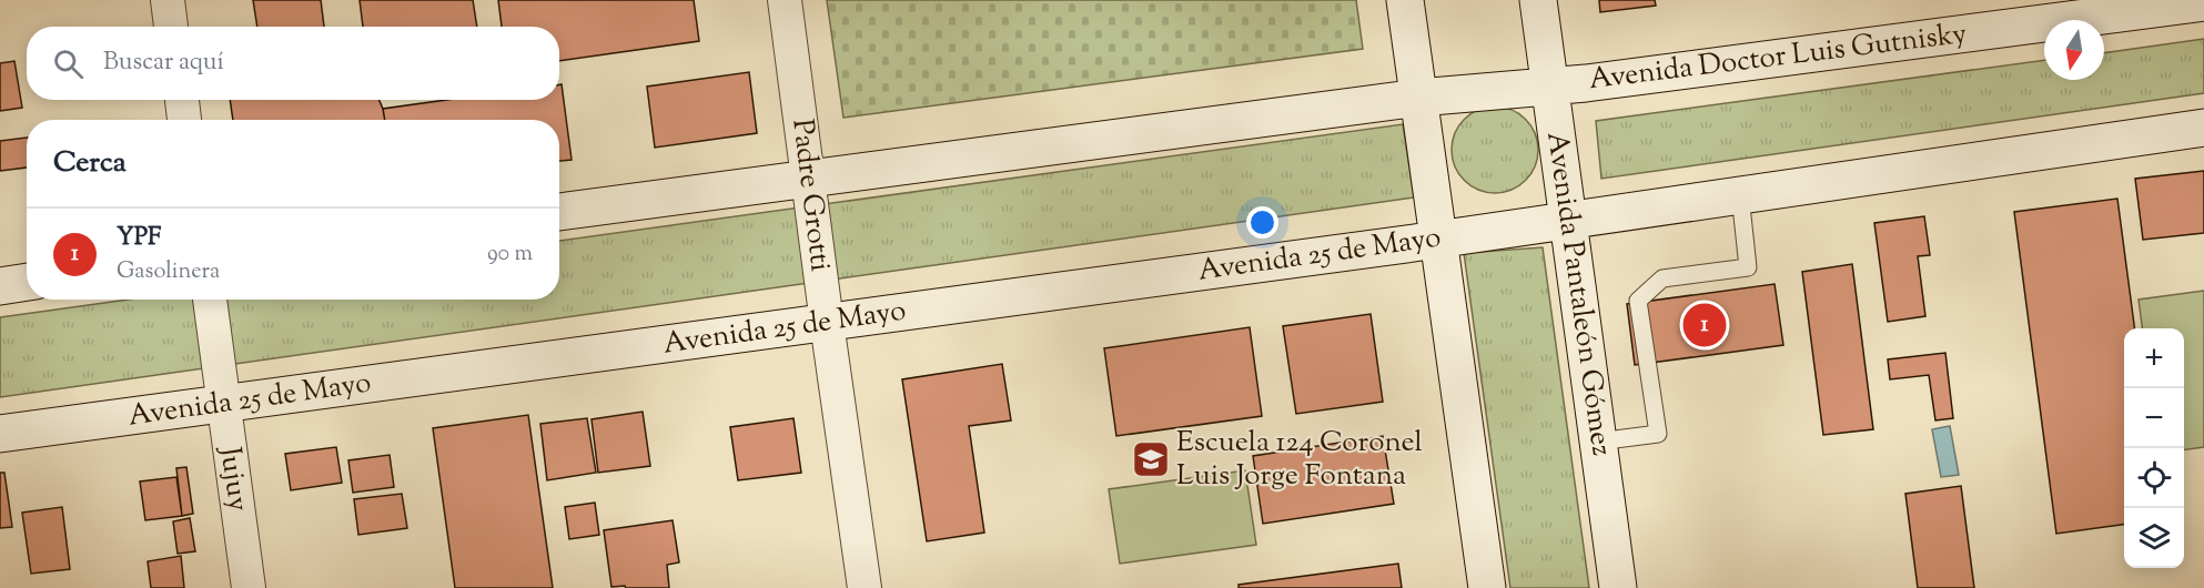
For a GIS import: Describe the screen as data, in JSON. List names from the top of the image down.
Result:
{
  "streets": {
    "main road": ["Avenida Doctor Luis Gutnisky", "Avenida 25 de Mayo", "Avenida Pantaleón Gómez"],
    "street": ["Padre Grotti", "Jujuy"]
  },
  "crossings": [
    ["Avenida Doctor Luis Gutnisky", "Avenida Pantaleón Gómez"],
    ["Padre Grotti", "Avenida 25 de Mayo"],
    ["Avenida 25 de Mayo", "Avenida Pantaleón Gómez"],
    ["Avenida 25 de Mayo", "Jujuy"]
  ],
  "places": {
    "school or university": ["Escuela 124 Coronel Luis Jorge Fontana"]
  },
  "north": "bottom",
  "page": {
    "search": "Buscar aquí",
    "heading": "Cerca",
    "list": [
      {
        "mark": "1",
        "name": "YPF",
        "note": "Gasolinera",
        "value": "90 m"
      }
    ],
    "pins": "1",
    "map_buttons": ["+", "−"]
  }
}
